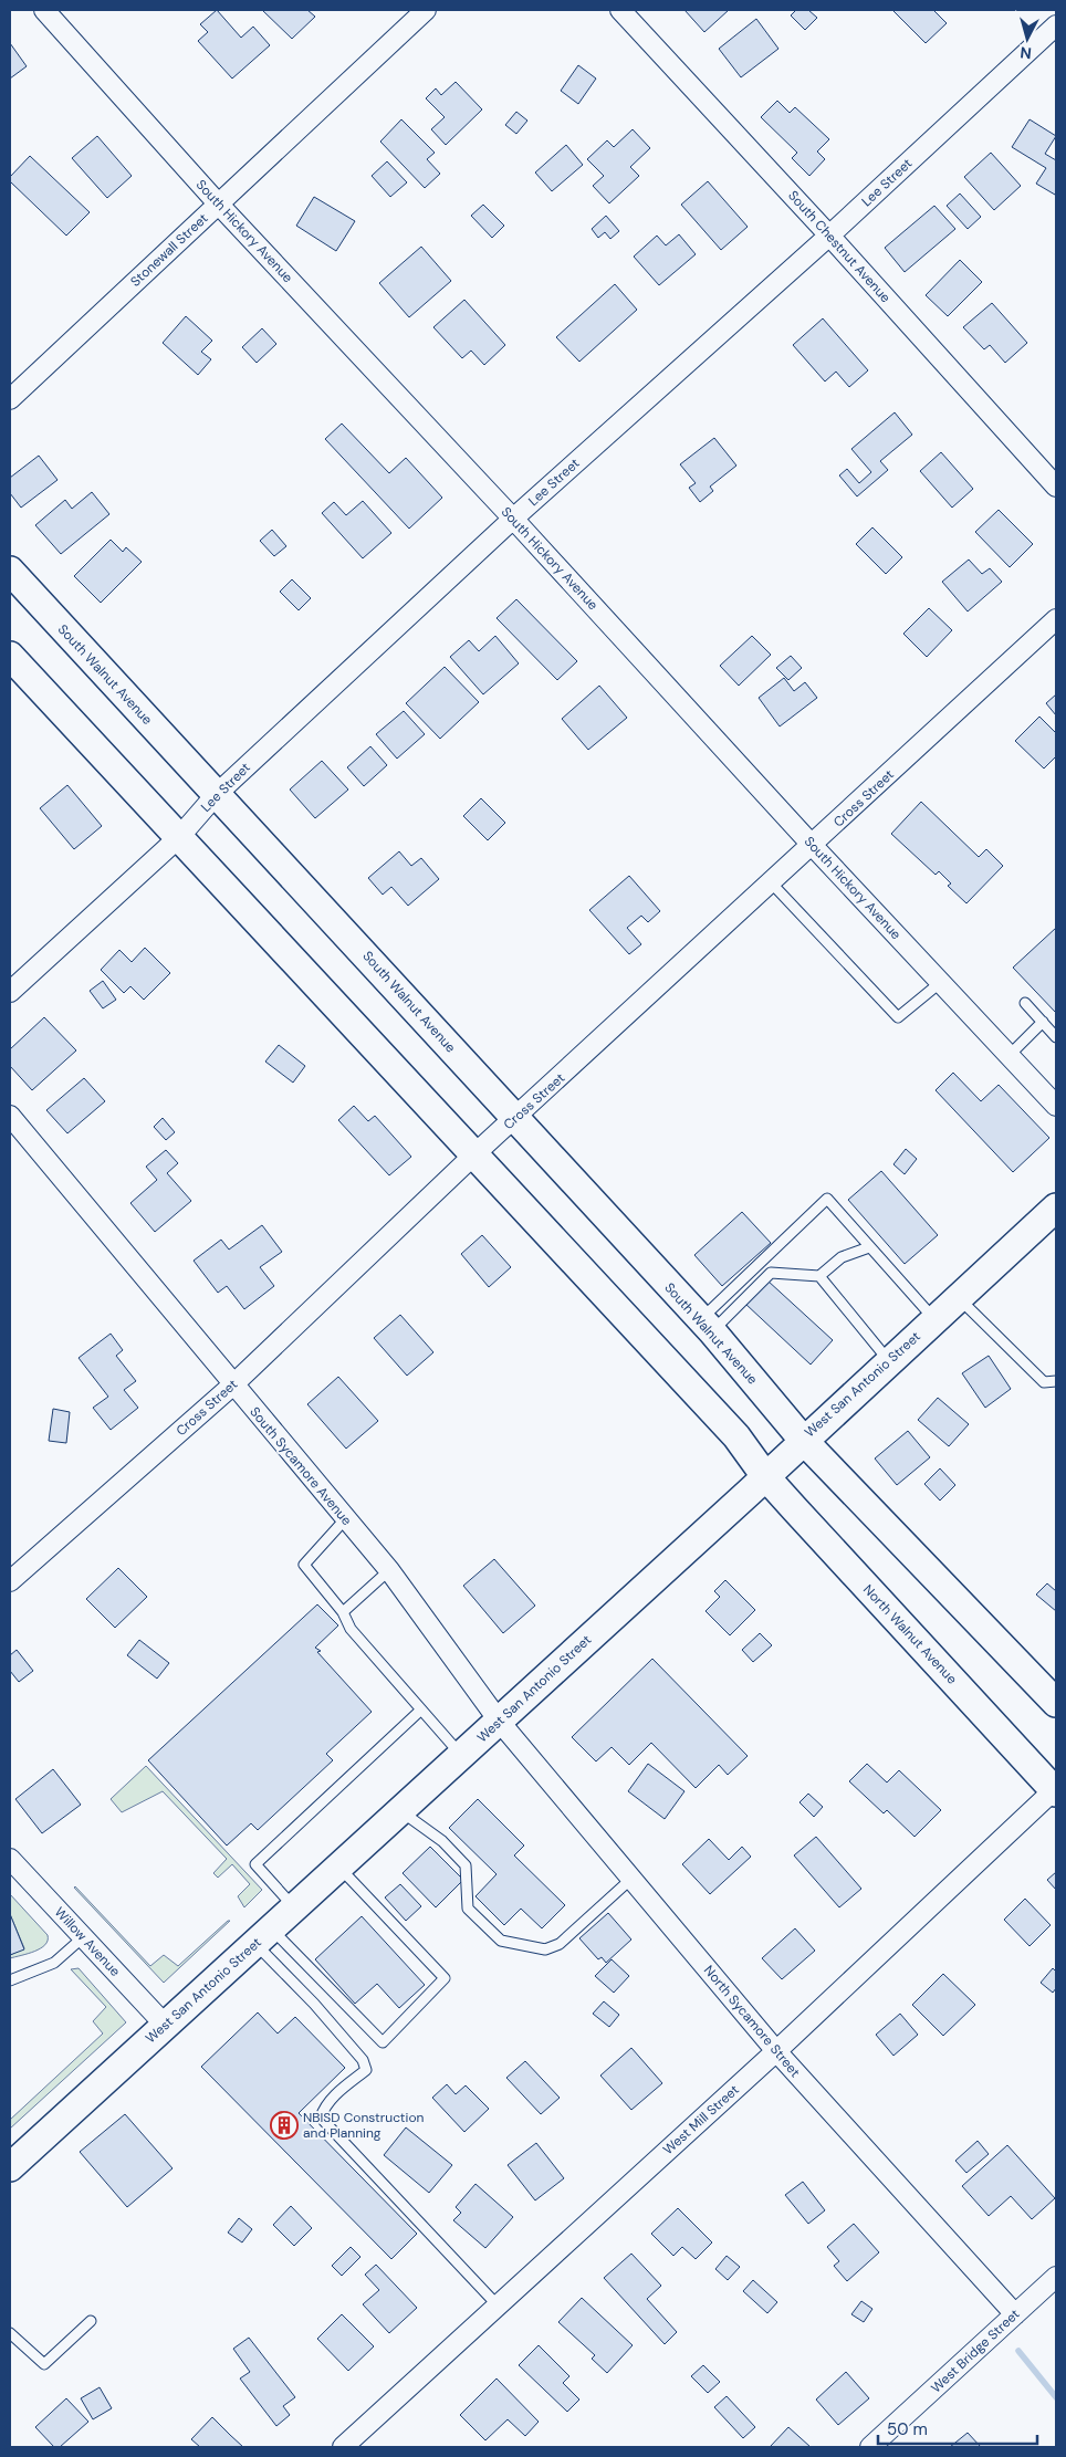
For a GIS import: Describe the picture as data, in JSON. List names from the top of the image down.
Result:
{
  "streets": {
    "main road": ["South Walnut Avenue", "West San Antonio Street", "North Walnut Avenue"],
    "street": [
      "Lee Street",
      "South Hickory Avenue",
      "South Chestnut Avenue",
      "Stonewall Street",
      "Cross Street",
      "South Sycamore Avenue",
      "Willow Avenue",
      "North Sycamore Street",
      "West Mill Street",
      "West Bridge Street"
    ]
  },
  "crossings": [
    ["Lee Street", "South Hickory Avenue"],
    ["Lee Street", "South Chestnut Avenue"],
    ["Lee Street", "South Walnut Avenue"],
    ["South Hickory Avenue", "Stonewall Street"],
    ["South Hickory Avenue", "Cross Street"],
    ["South Walnut Avenue", "Cross Street"],
    ["South Walnut Avenue", "West San Antonio Street"],
    ["Cross Street", "South Sycamore Avenue"],
    ["West San Antonio Street", "South Sycamore Avenue"],
    ["West San Antonio Street", "North Walnut Avenue"],
    ["West San Antonio Street", "Willow Avenue"],
    ["West San Antonio Street", "North Sycamore Street"],
    ["South Sycamore Avenue", "North Sycamore Street"],
    ["North Walnut Avenue", "West Mill Street"],
    ["North Sycamore Street", "West Mill Street"],
    ["North Sycamore Street", "West Bridge Street"]
  ],
  "places": {
    "building": ["NBISD Construction and Planning"]
  },
  "scale_bar": "50 m",
  "north": "bottom"
}
